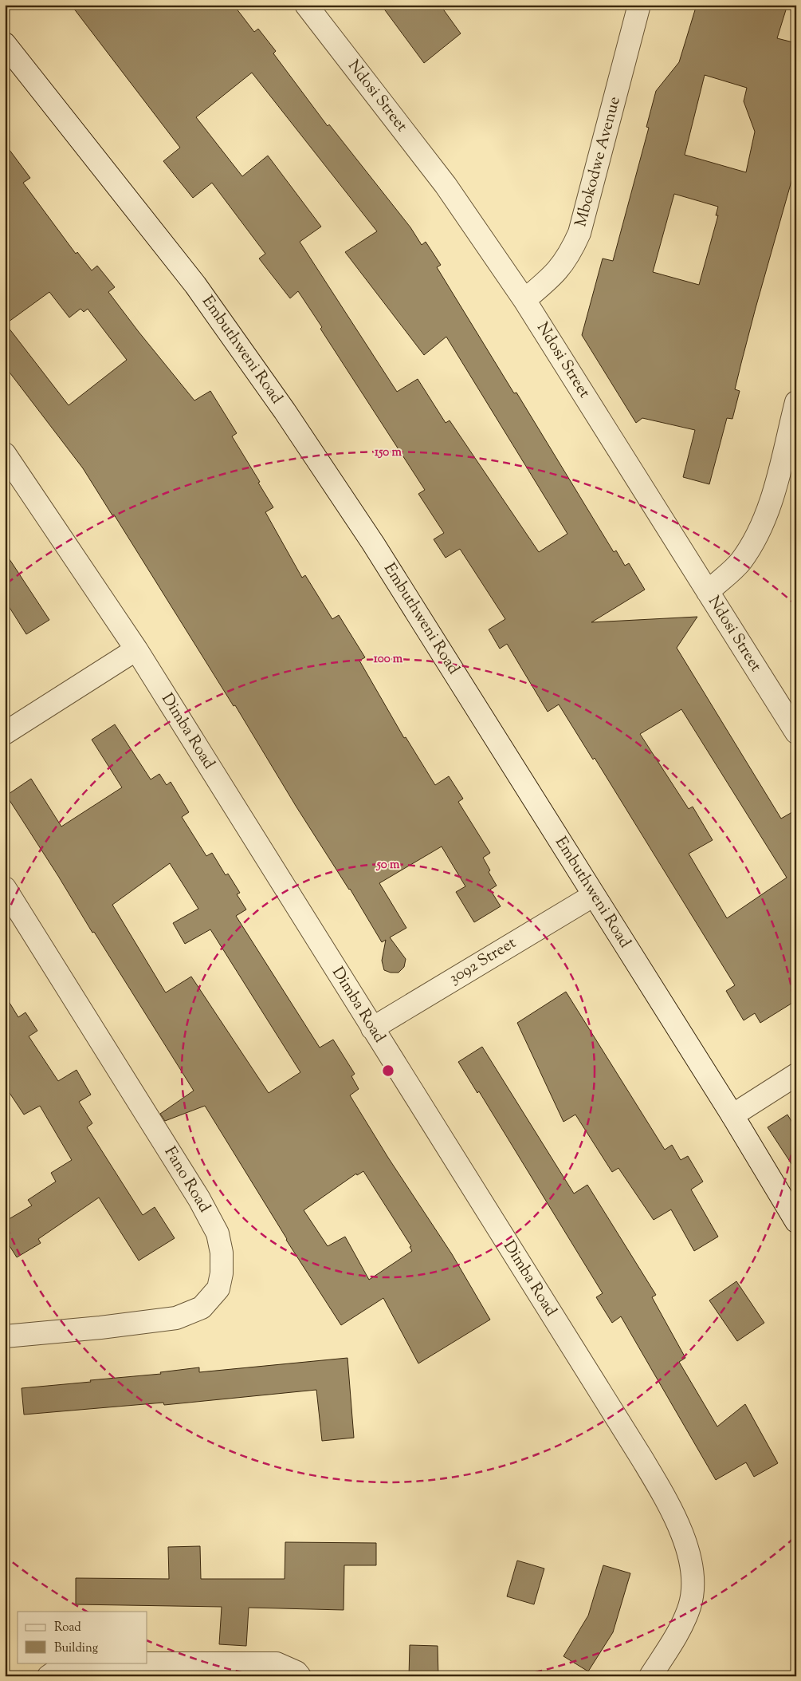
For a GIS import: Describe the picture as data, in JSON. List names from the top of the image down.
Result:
{
  "streets": {
    "street": [
      "Ndosi Street",
      "Mbokodwe Avenue",
      "Embuthweni Road",
      "Dimba Road",
      "3092 Street",
      "Fano Road"
    ]
  },
  "crossings": [
    ["Ndosi Street", "Mbokodwe Avenue"],
    ["Embuthweni Road", "3092 Street"],
    ["Dimba Road", "3092 Street"]
  ],
  "legend": ["Road", "Building"],
  "rings": ["150 m", "100 m", "50 m"]
}
